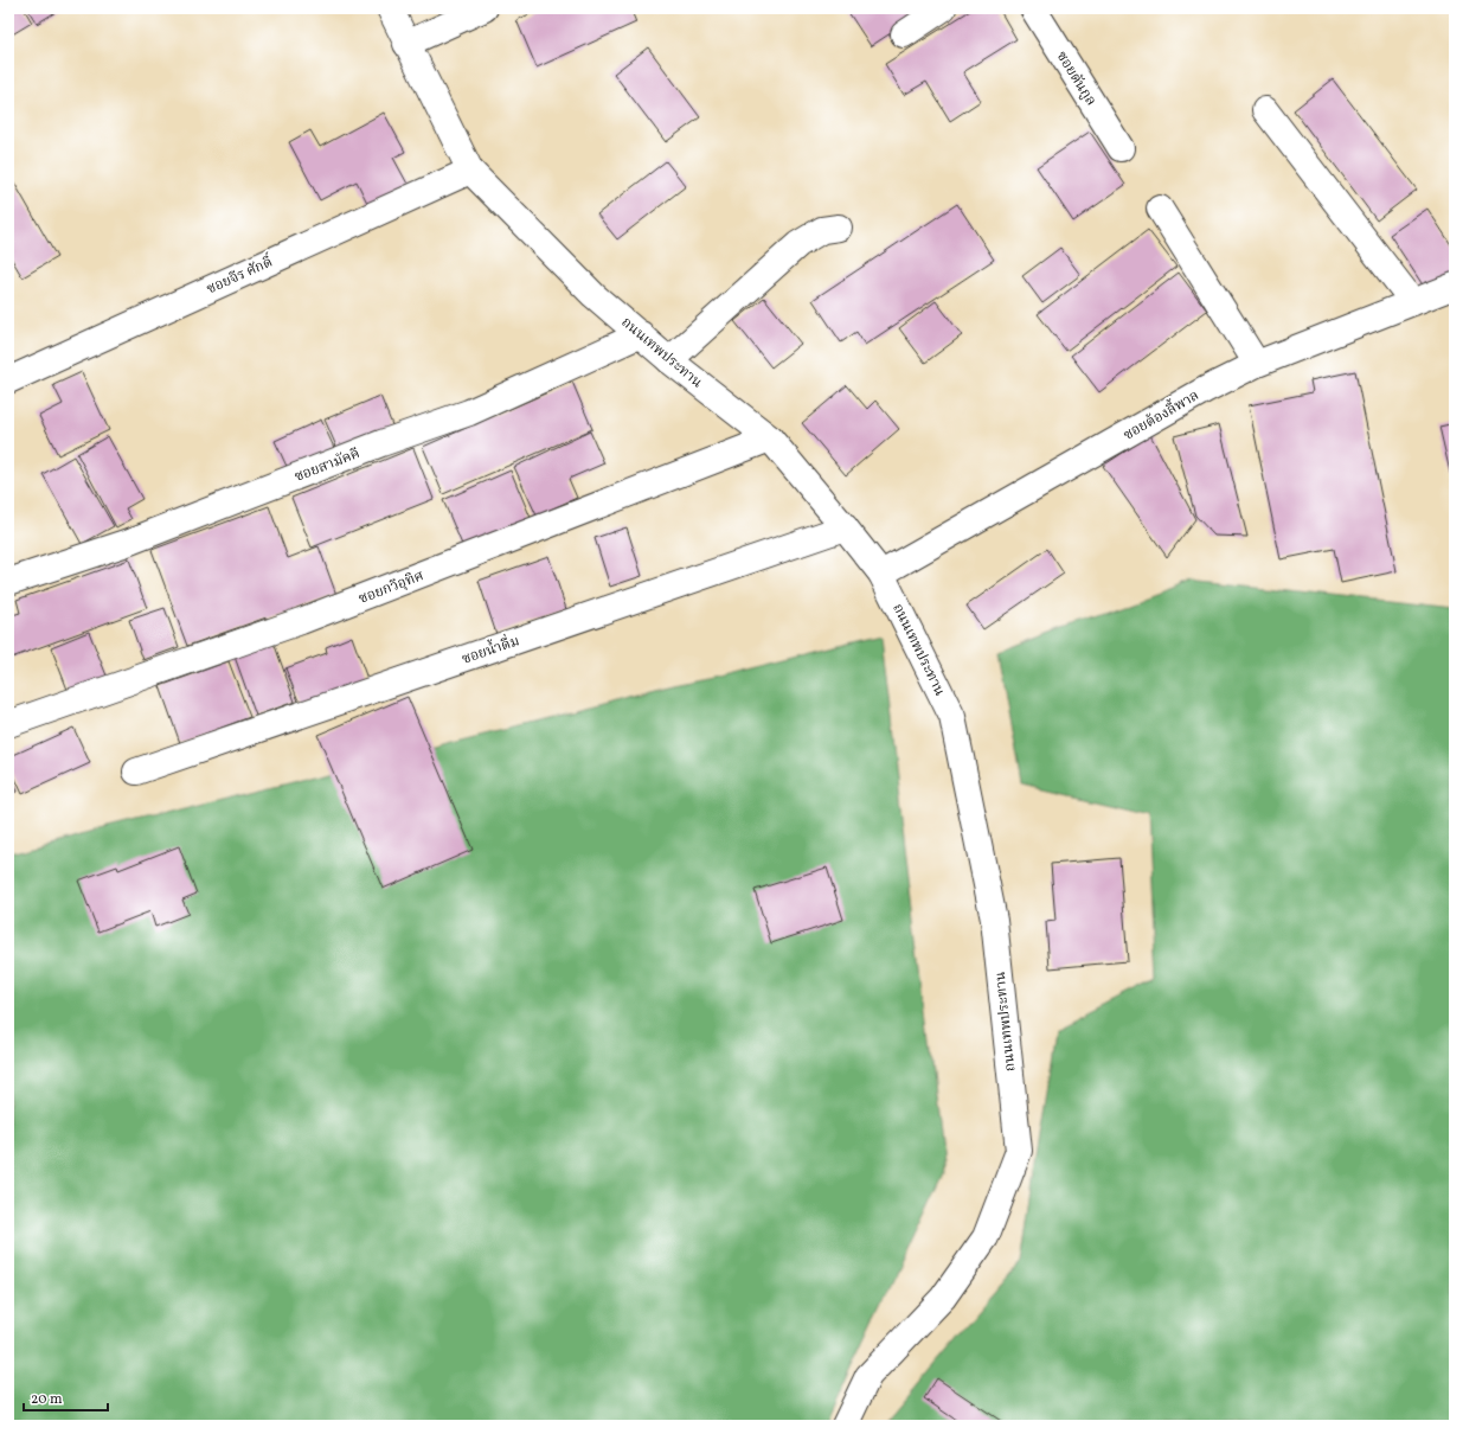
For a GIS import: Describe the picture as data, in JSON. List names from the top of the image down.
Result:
{
  "streets": {
    "street": [
      "ซอยตันกูล",
      "ซอยจีร ศักดิ์",
      "ถนนเทพประทาน",
      "ซอยต้องลี้พาล",
      "ซอยสามัคคี",
      "ซอยกวีอุทิศ",
      "ซอยน้ำดื่ม"
    ]
  },
  "crossings": [
    ["ซอยจีร ศักดิ์", "ถนนเทพประทาน"],
    ["ถนนเทพประทาน", "ซอยต้องลี้พาล"],
    ["ถนนเทพประทาน", "ซอยสามัคคี"],
    ["ถนนเทพประทาน", "ซอยกวีอุทิศ"],
    ["ถนนเทพประทาน", "ซอยน้ำดื่ม"]
  ],
  "scale_bar": "20 m"
}
